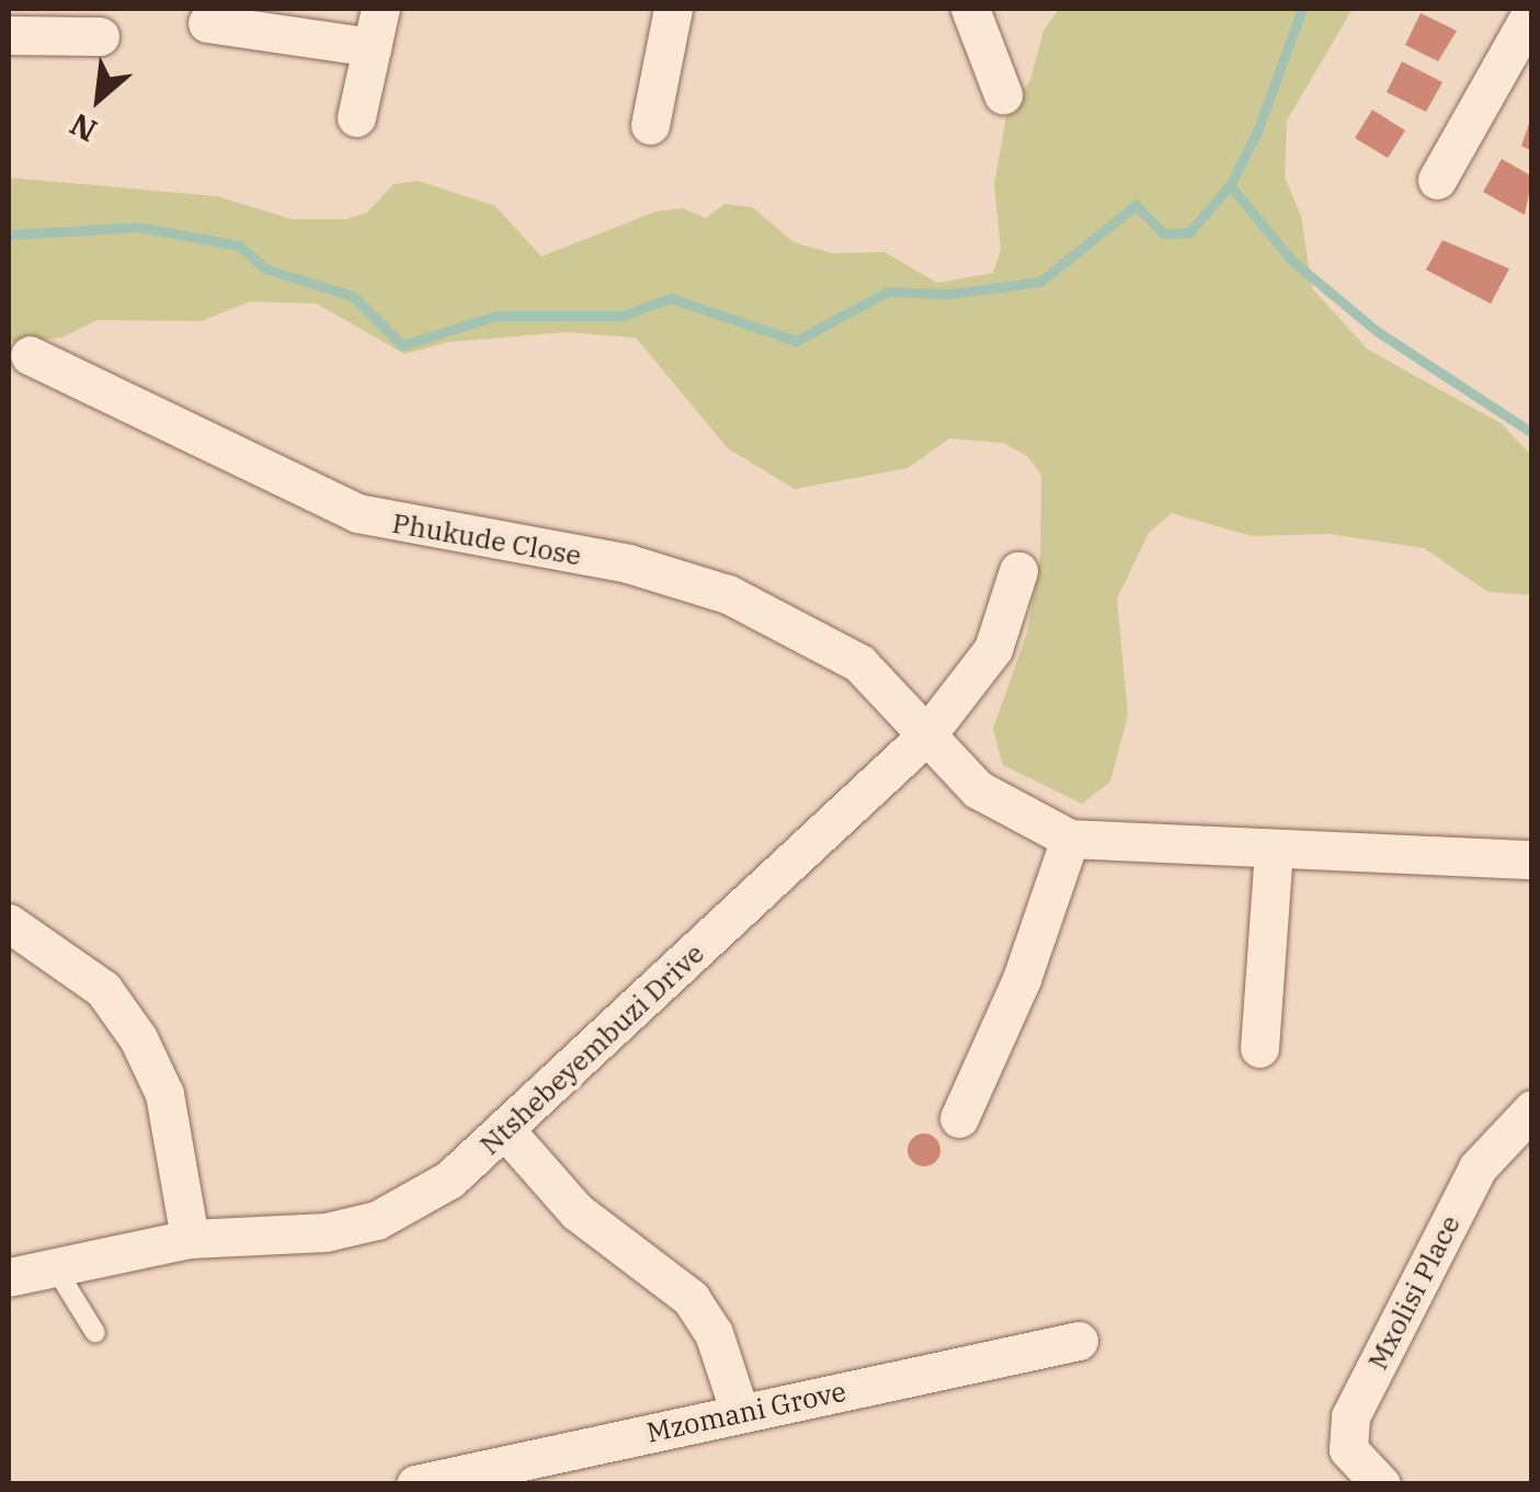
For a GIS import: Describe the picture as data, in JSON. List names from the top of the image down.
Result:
{
  "streets": {
    "street": [
      "Phukude Close",
      "Ntshebeyembuzi Drive",
      "Mxolisi Place",
      "Mzomani Grove"
    ]
  },
  "crossings": [
    ["Phukude Close", "Ntshebeyembuzi Drive"]
  ],
  "north": "bottom left"
}
